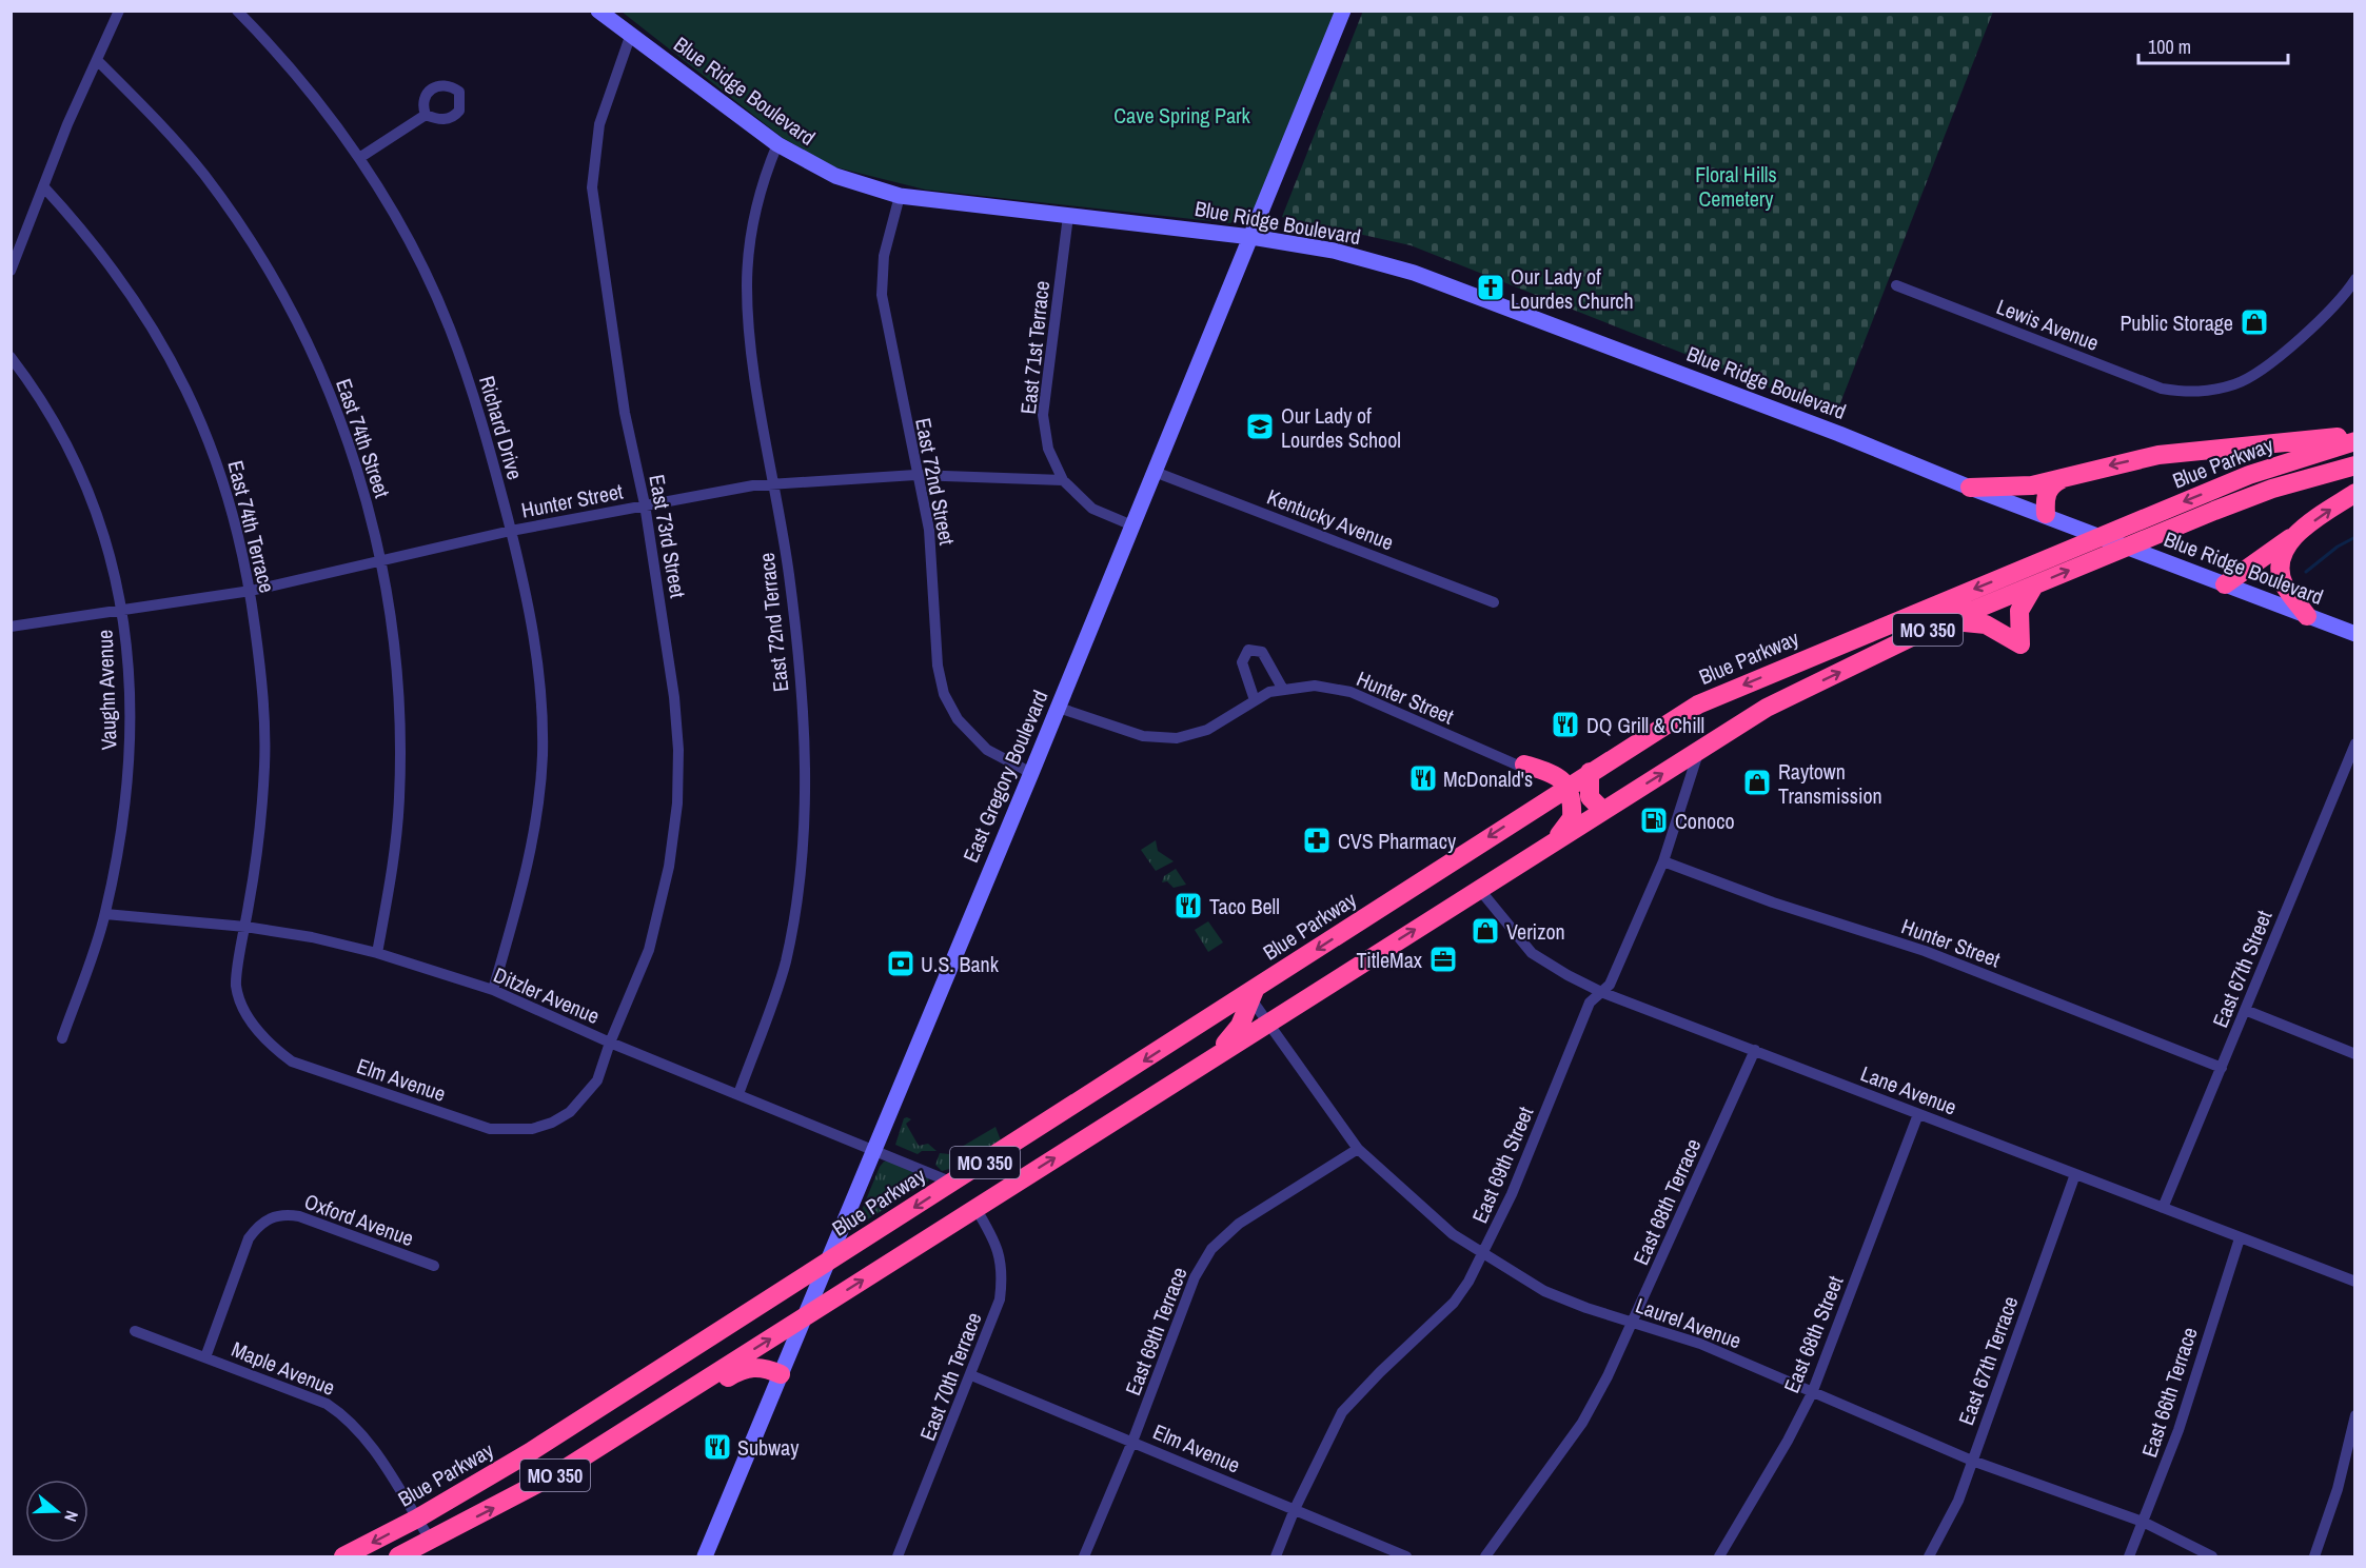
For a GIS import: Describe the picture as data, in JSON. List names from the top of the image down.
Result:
{
  "streets": {
    "highway": ["Blue Parkway", "MO 350"],
    "main road": ["Blue Ridge Boulevard", "East Gregory Boulevard"],
    "street": [
      "Lewis Avenue",
      "East 71st Terrace",
      "Richard Drive",
      "East 74th Street",
      "East 72nd Street",
      "Hunter Street",
      "Kentucky Avenue",
      "East 74th Terrace",
      "East 73rd Street",
      "East 72nd Terrace",
      "Vaughn Avenue",
      "East 67th Street",
      "Ditzler Avenue",
      "Elm Avenue",
      "Lane Avenue",
      "East 69th Street",
      "East 68th Terrace",
      "Oxford Avenue",
      "Laurel Avenue",
      "East 69th Terrace",
      "East 68th Street",
      "East 67th Terrace",
      "Maple Avenue",
      "East 70th Terrace",
      "East 66th Terrace"
    ]
  },
  "crossings": [
    ["Blue Ridge Boulevard", "East 71st Terrace"],
    ["Blue Ridge Boulevard", "East 72nd Street"],
    ["Blue Ridge Boulevard", "East 73rd Street"],
    ["Blue Ridge Boulevard", "East 72nd Terrace"],
    ["Blue Ridge Boulevard", "East Gregory Boulevard"],
    ["East 71st Terrace", "Hunter Street"],
    ["Richard Drive", "Hunter Street"],
    ["Richard Drive", "Ditzler Avenue"],
    ["East 74th Street", "Hunter Street"],
    ["East 74th Street", "Ditzler Avenue"],
    ["Blue Parkway", "East Gregory Boulevard"],
    ["Blue Parkway", "Ditzler Avenue"],
    ["Blue Parkway", "Lane Avenue"],
    ["Blue Parkway", "East 69th Street"],
    ["Blue Parkway", "Laurel Avenue"],
    ["Blue Parkway", "Maple Avenue"],
    ["Blue Parkway", "East 70th Terrace"],
    ["East 72nd Street", "Hunter Street"],
    ["East 72nd Street", "East Gregory Boulevard"],
    ["Hunter Street", "East 74th Terrace"],
    ["Hunter Street", "East 73rd Street"],
    ["Hunter Street", "East 72nd Terrace"],
    ["Hunter Street", "Vaughn Avenue"],
    ["Hunter Street", "East Gregory Boulevard"],
    ["Hunter Street", "East 67th Street"],
    ["Hunter Street", "East 69th Street"],
    ["Kentucky Avenue", "East Gregory Boulevard"],
    ["East 74th Terrace", "Ditzler Avenue"],
    ["East 74th Terrace", "Elm Avenue"],
    ["East 73rd Street", "Ditzler Avenue"],
    ["East 73rd Street", "Elm Avenue"],
    ["East 72nd Terrace", "Ditzler Avenue"],
    ["Vaughn Avenue", "Ditzler Avenue"],
    ["East Gregory Boulevard", "Ditzler Avenue"],
    ["East 67th Street", "Lane Avenue"],
    ["Ditzler Avenue", "Elm Avenue"],
    ["Elm Avenue", "East 69th Street"],
    ["Elm Avenue", "East 69th Terrace"],
    ["Elm Avenue", "East 70th Terrace"],
    ["Lane Avenue", "East 69th Street"],
    ["Lane Avenue", "East 68th Terrace"],
    ["Lane Avenue", "East 68th Street"],
    ["Lane Avenue", "East 67th Terrace"],
    ["Lane Avenue", "East 66th Terrace"],
    ["East 69th Street", "Laurel Avenue"],
    ["East 68th Terrace", "Laurel Avenue"],
    ["Oxford Avenue", "Maple Avenue"],
    ["Laurel Avenue", "East 69th Terrace"],
    ["Laurel Avenue", "East 68th Street"],
    ["Laurel Avenue", "East 67th Terrace"],
    ["Laurel Avenue", "East 66th Terrace"]
  ],
  "parks": ["Cave Spring Park", "Floral Hills Cemetery"],
  "places": {
    "church": ["Our Lady of Lourdes Church"],
    "shop": ["Public Storage", "Raytown Transmission", "Verizon"],
    "school or university": ["Our Lady of Lourdes School"],
    "restaurant": [
      "DQ Grill & Chill",
      "McDonald's",
      "Taco Bell",
      "Subway"
    ],
    "fuel station": ["Conoco"],
    "pharmacy": ["CVS Pharmacy"],
    "office": ["TitleMax"],
    "bank": ["U.S. Bank"]
  },
  "scale_bar": "100 m",
  "north": "right"
}
